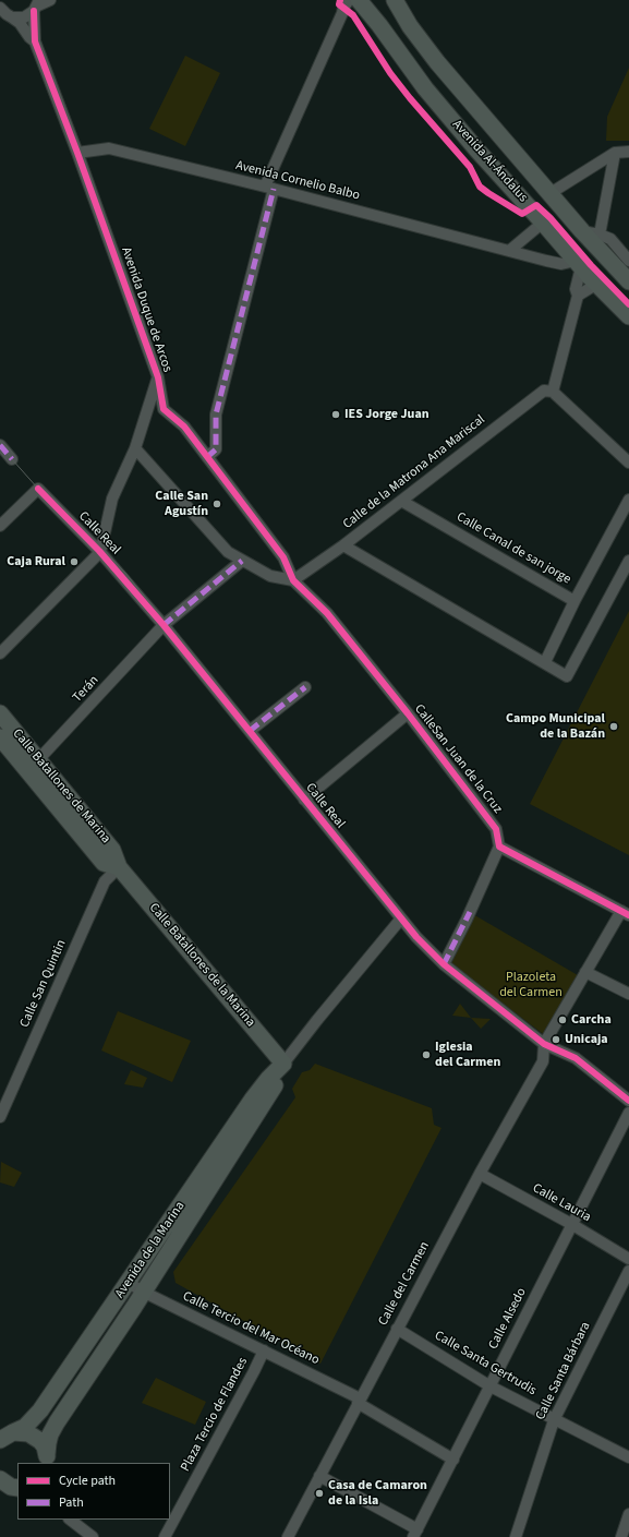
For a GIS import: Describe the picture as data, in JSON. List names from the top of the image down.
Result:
{
  "streets": {
    "street": [
      "Avenida Al-Ándalus",
      "Avenida Cornelio Balbo",
      "Avenida Duque de Arcos",
      "Calle de la Matrona Ana Mariscal",
      "Calle Real",
      "Calle Canal de san jorge",
      "Terán",
      "CalleSan Juan de la Cruz",
      "Calle Batallones de Marina",
      "Calle Batallones de la Marina",
      "Calle San Quintin",
      "Calle Lauria",
      "Avenida de la Marina",
      "Calle del Carmen",
      "Calle Alsedo",
      "Calle Tercio del Mar Océano",
      "Calle Santa Gertrudis",
      "Calle Santa Bárbara",
      "Plaza Tercio de Flandes"
    ]
  },
  "crossings": [
    ["Avenida Al-Ándalus", "Avenida Cornelio Balbo"],
    ["Avenida Cornelio Balbo", "Avenida Duque de Arcos"],
    ["Avenida Duque de Arcos", "Calle de la Matrona Ana Mariscal"],
    ["Avenida Duque de Arcos", "CalleSan Juan de la Cruz"],
    ["Calle de la Matrona Ana Mariscal", "Calle Canal de san jorge"],
    ["Calle de la Matrona Ana Mariscal", "CalleSan Juan de la Cruz"],
    ["Calle Real", "Terán"],
    ["Calle Real", "Avenida de la Marina"],
    ["Calle Real", "Calle del Carmen"],
    ["Terán", "Calle Batallones de Marina"],
    ["Calle Batallones de Marina", "Calle Batallones de la Marina"],
    ["Calle Batallones de Marina", "Calle San Quintin"],
    ["Calle Batallones de la Marina", "Calle San Quintin"],
    ["Calle Batallones de la Marina", "Avenida de la Marina"],
    ["Calle Lauria", "Calle del Carmen"],
    ["Calle Lauria", "Calle Alsedo"],
    ["Avenida de la Marina", "Calle Tercio del Mar Océano"],
    ["Calle del Carmen", "Calle Tercio del Mar Océano"],
    ["Calle del Carmen", "Calle Santa Gertrudis"],
    ["Calle Alsedo", "Calle Tercio del Mar Océano"],
    ["Calle Alsedo", "Calle Santa Gertrudis"],
    ["Calle Tercio del Mar Océano", "Plaza Tercio de Flandes"],
    ["Calle Santa Gertrudis", "Calle Santa Bárbara"]
  ],
  "parks": ["Plazoleta del Carmen"],
  "places": [
    "IES Jorge Juan",
    "Calle San Agustín",
    "Caja Rural",
    "Campo Municipal de la Bazán",
    "Carcha",
    "Unicaja",
    "Iglesia del Carmen",
    "Casa de Camaron de la Isla"
  ],
  "legend": ["Cycle path", "Path"]
}
